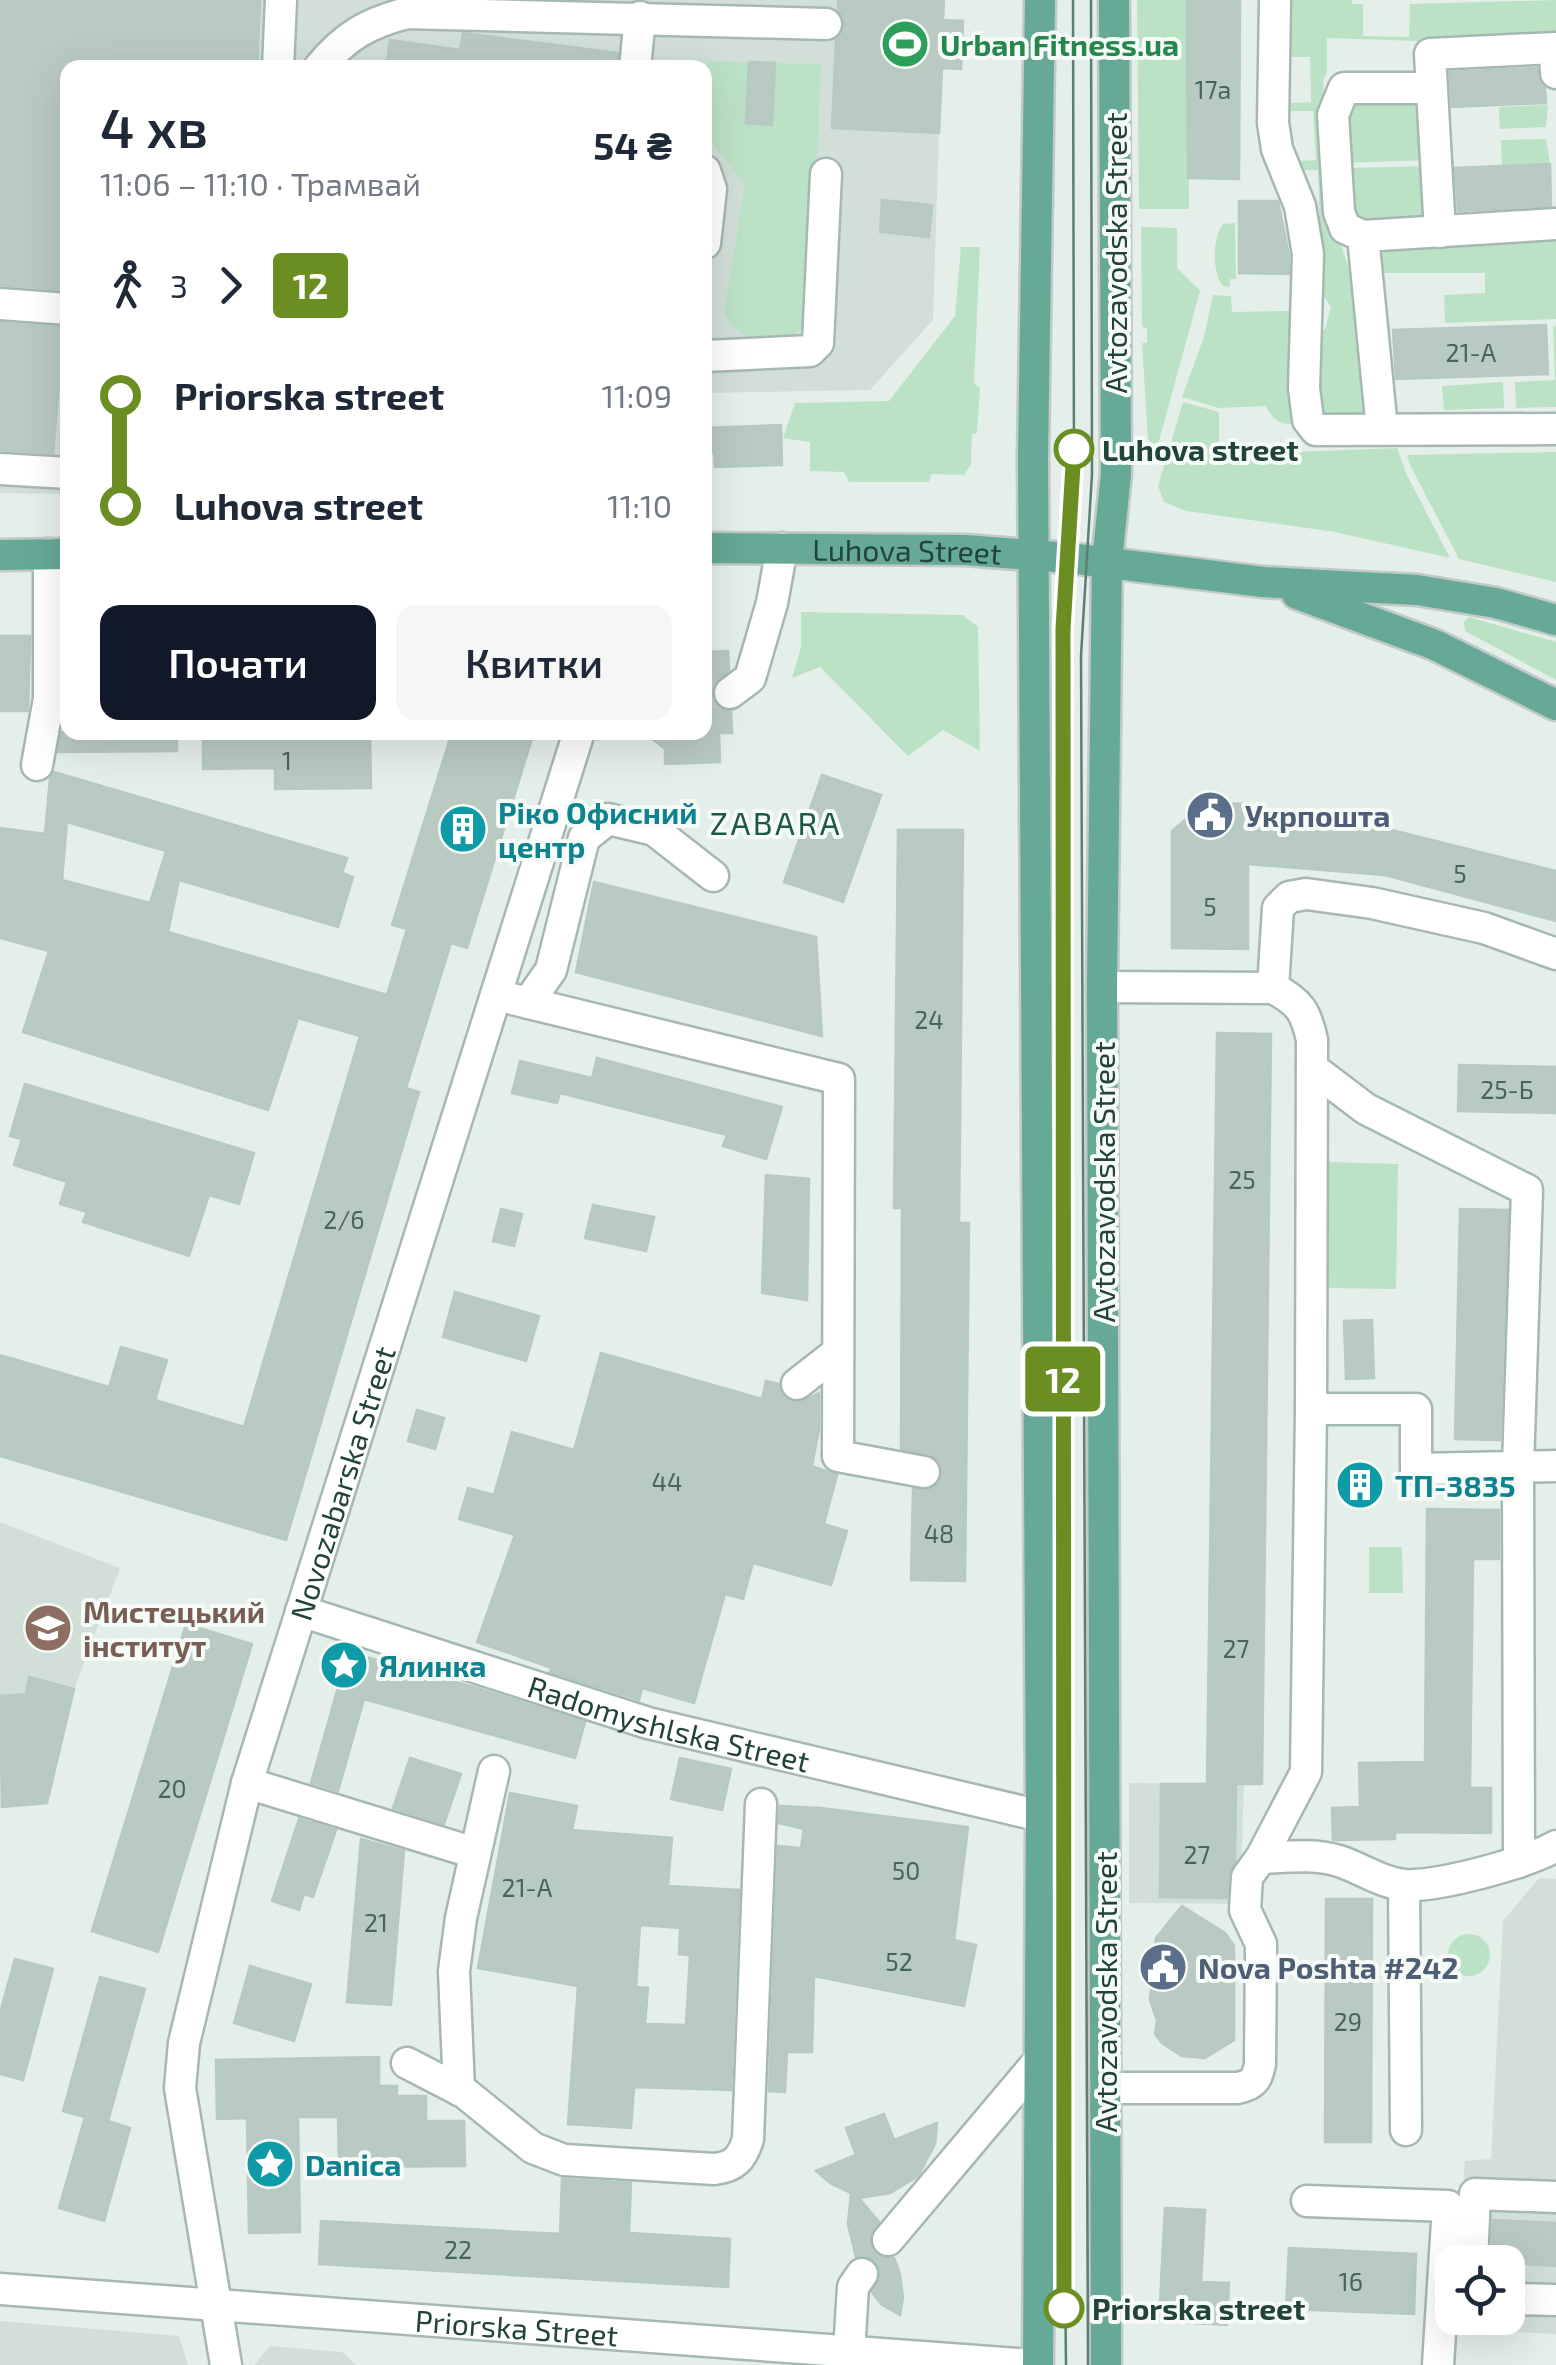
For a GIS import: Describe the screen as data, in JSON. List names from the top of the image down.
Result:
{
  "streets": {
    "main road": ["Avtozavodska Street", "Luhova Street"],
    "street": ["Novozabarska Street", "Radomyshlska Street", "Priorska Street"]
  },
  "crossings": [
    ["Avtozavodska Street", "Luhova Street"],
    ["Novozabarska Street", "Radomyshlska Street"],
    ["Novozabarska Street", "Priorska Street"]
  ],
  "districts": ["ZABARA"],
  "places": {
    "sports": ["Urban Fitness.ua"],
    "other": ["Luhova street", "Priorska street"],
    "public building": ["Укрпошта", "Nova Poshta #242"],
    "building": ["Ріко Офисний центр", "ТП-3835"],
    "school or university": ["Мистецький інститут"],
    "place": ["Ялинка", "Danica"]
  },
  "lines": ["tram line 12"],
  "house_numbers": [
    "17а",
    "21-А",
    "1",
    "5",
    "5",
    "24",
    "25-Б",
    "25",
    "2/6",
    "44",
    "48",
    "27",
    "20",
    "27",
    "50",
    "21-А",
    "21",
    "52",
    "29",
    "22",
    "16"
  ],
  "page": {
    "on_map": "12",
    "heading": ["4 хв", "11:06 – 11:10 · Трамвай", "54 ₴"],
    "legs": ["3", "12"],
    "list": [
      {
        "name": "Priorska street",
        "value": "11:09"
      },
      {
        "name": "Luhova street",
        "value": "11:10"
      }
    ],
    "buttons": ["Почати", "Квитки"]
  }
}
